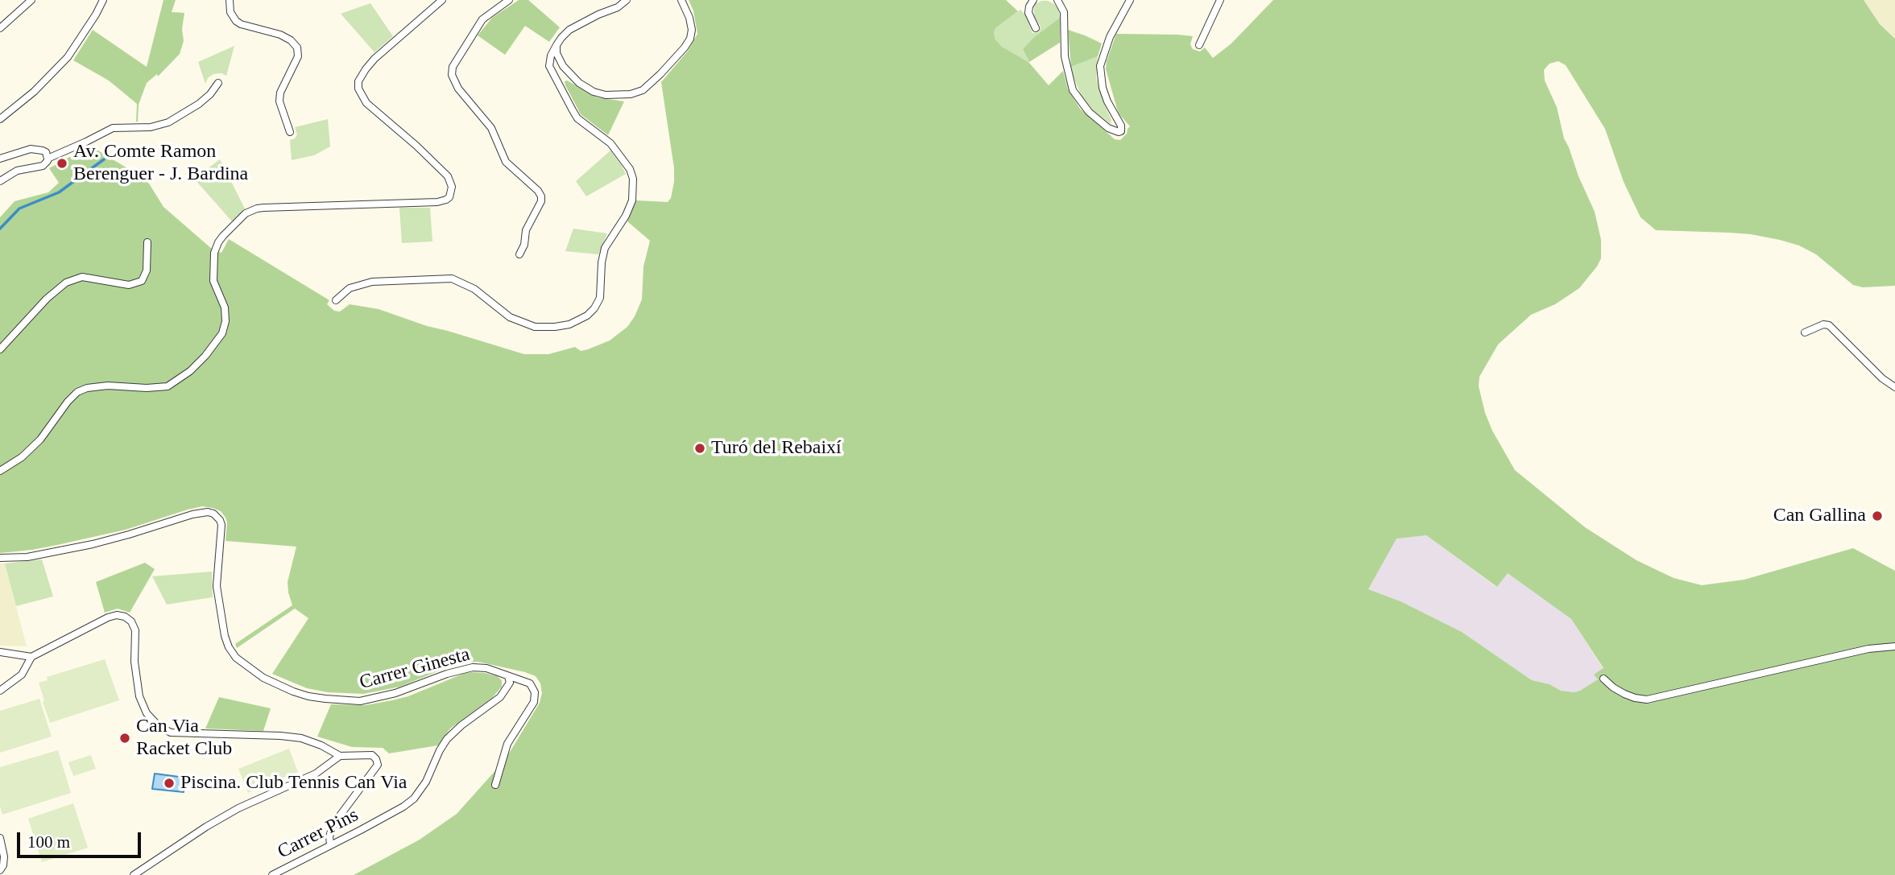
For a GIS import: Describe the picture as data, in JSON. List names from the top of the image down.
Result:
{
  "streets": {
    "street": ["Carrer Ginesta", "Carrer Pins"]
  },
  "crossings": [
    ["Carrer Ginesta", "Carrer Pins"]
  ],
  "places": [
    "Av. Comte Ramon Berenguer - J. Bardina",
    "Turó del Rebaixí",
    "Can Gallina",
    "Can Via Racket Club",
    "Piscina. Club Tennis Can Via"
  ],
  "scale_bar": "100 m"
}
